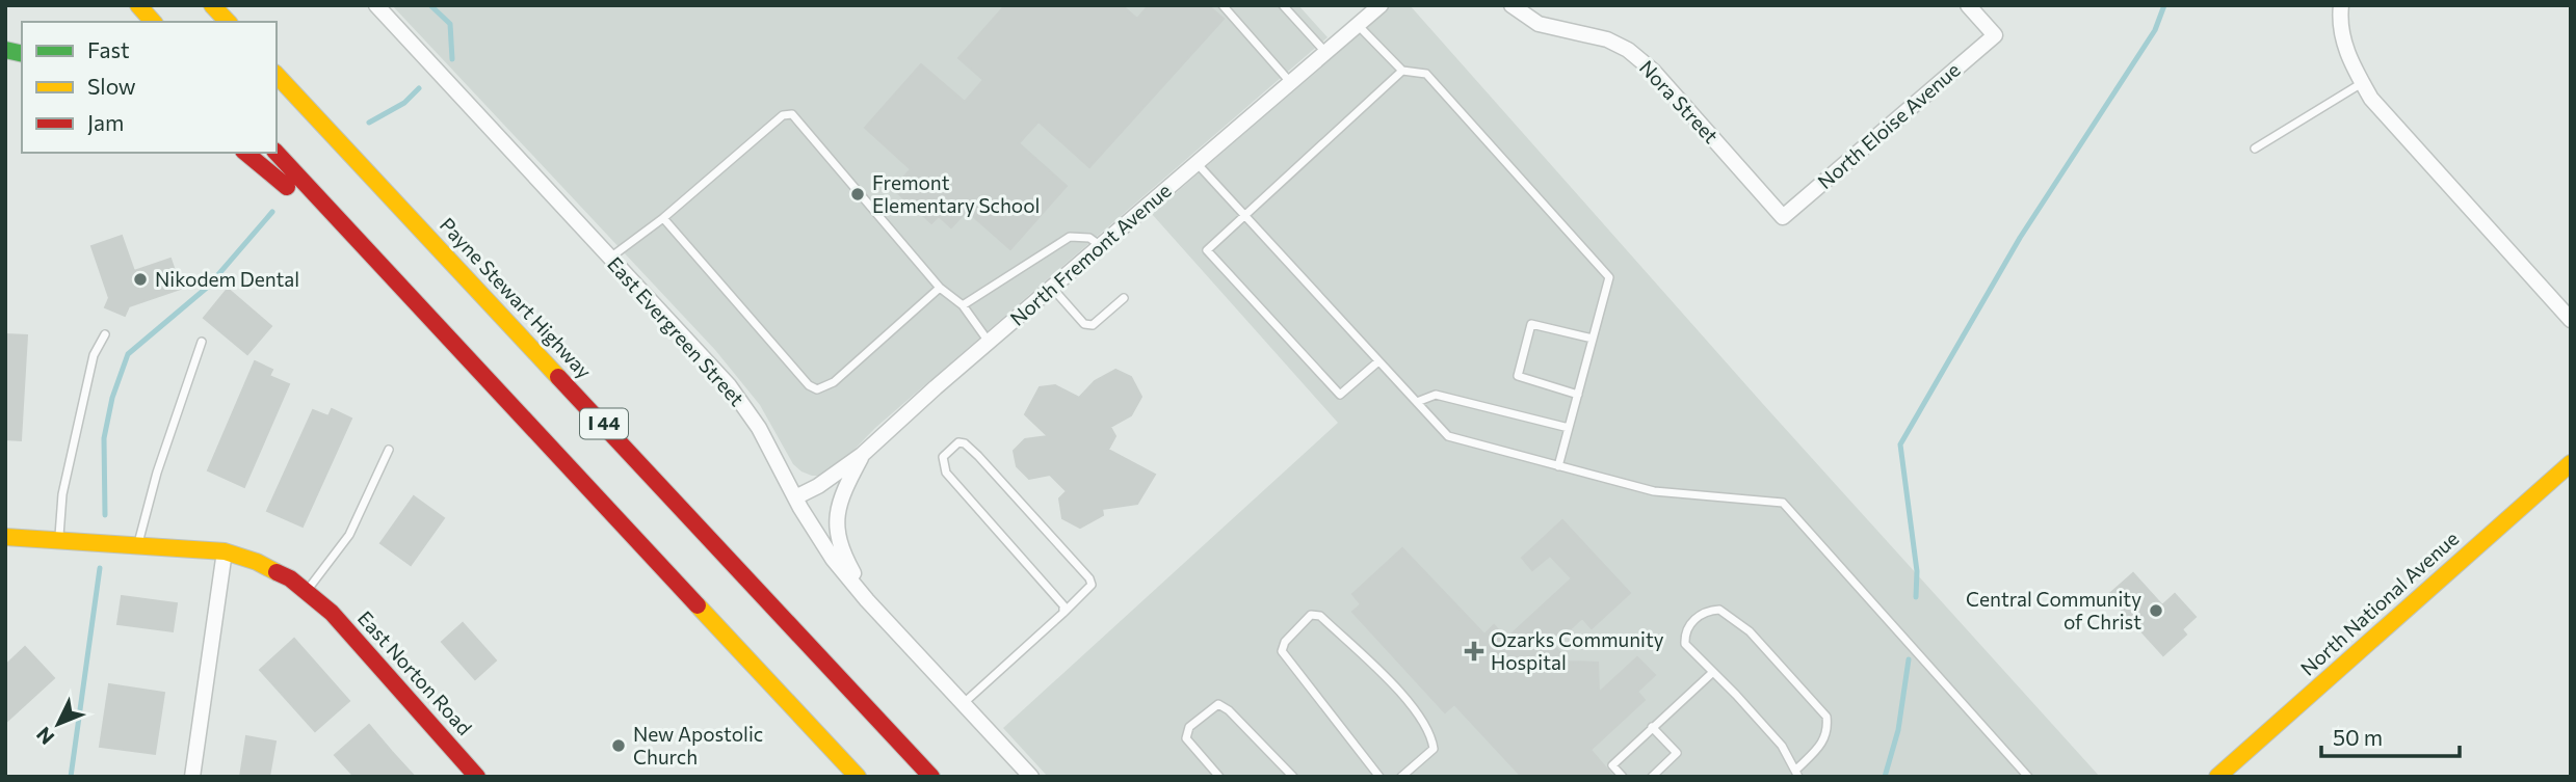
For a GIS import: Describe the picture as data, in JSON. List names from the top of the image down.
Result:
{
  "streets": {
    "main road": [
      "Payne Stewart Highway",
      "I 44",
      "North National Avenue",
      "East Norton Road"
    ],
    "street": [
      "Nora Street",
      "North Eloise Avenue",
      "North Fremont Avenue",
      "East Evergreen Street"
    ]
  },
  "crossings": [
    ["Nora Street", "North Eloise Avenue"],
    ["North Fremont Avenue", "East Evergreen Street"]
  ],
  "places": {
    "other": [
      "Fremont Elementary School",
      "Nikodem Dental",
      "Central Community of Christ",
      "New Apostolic Church"
    ],
    "health": ["Ozarks Community Hospital"]
  },
  "legend": ["Fast", "Slow", "Jam"],
  "scale_bar": "50 m",
  "north": "bottom left"
}
